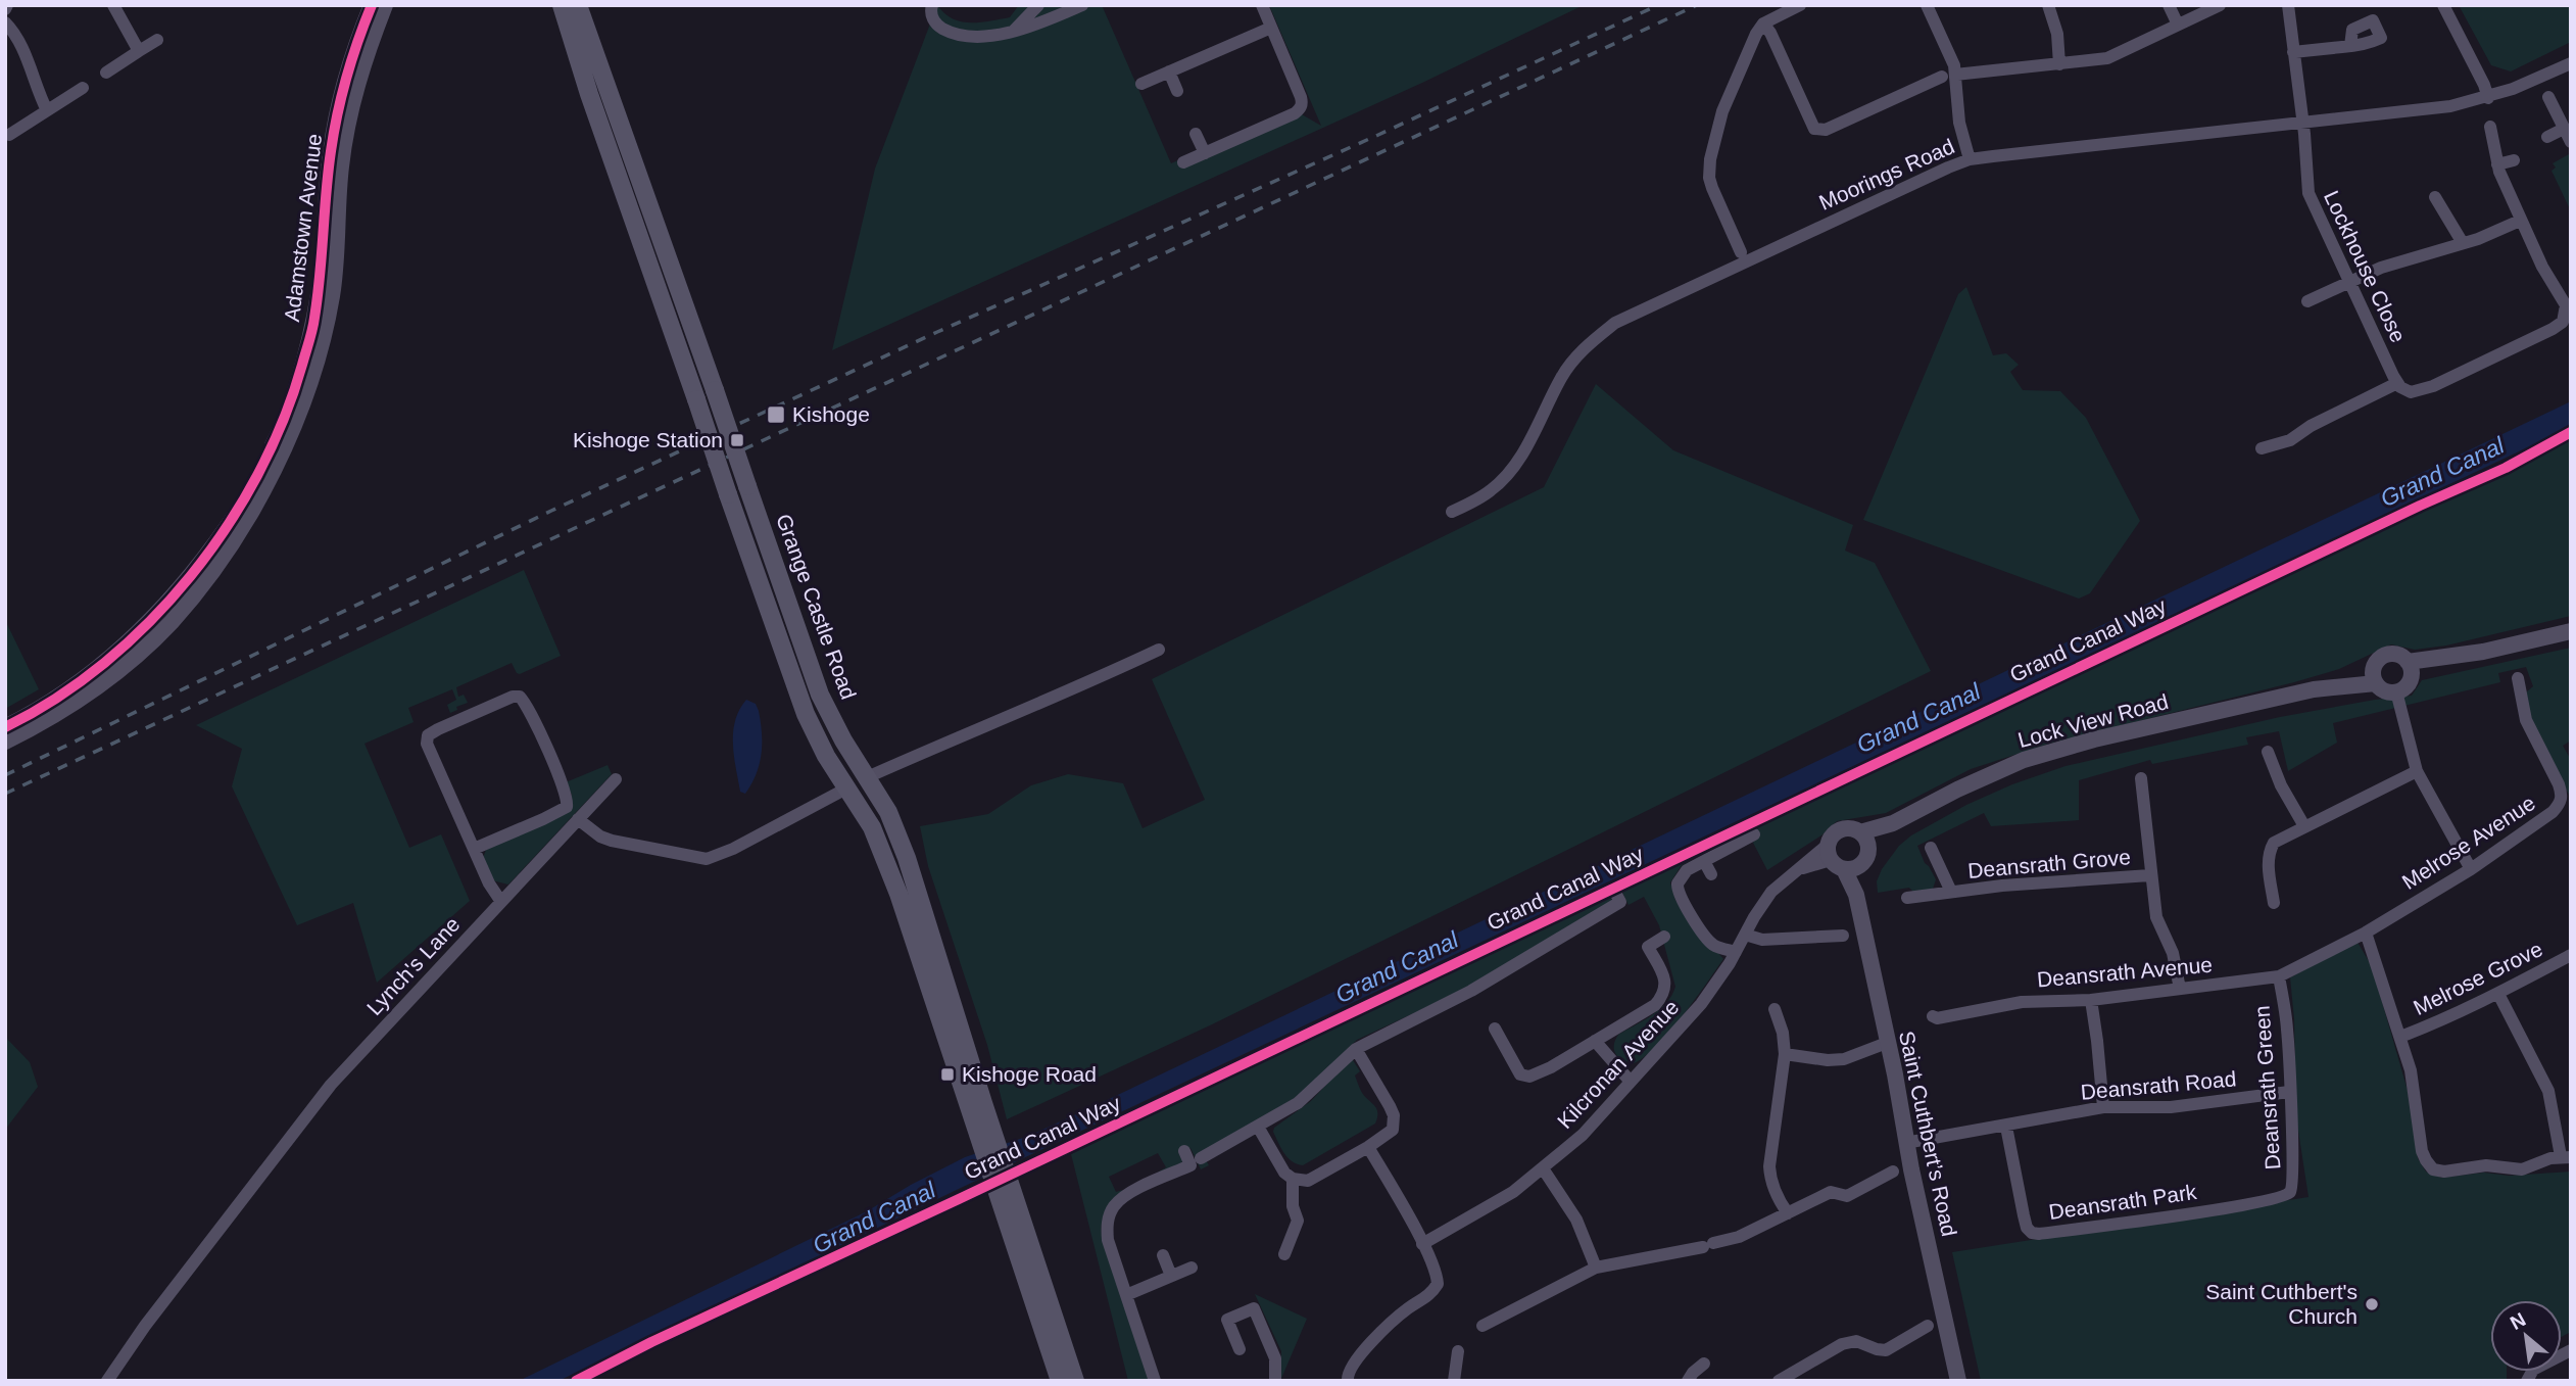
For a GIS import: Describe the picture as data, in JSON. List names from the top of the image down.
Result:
{
  "streets": {
    "main road": ["Grange Castle Road"],
    "street": [
      "Moorings Road",
      "Adamstown Avenue",
      "Lockhouse Close",
      "Lock View Road",
      "Melrose Avenue",
      "Deansrath Grove",
      "Lynch's Lane",
      "Deansrath Avenue",
      "Melrose Grove",
      "Kilcronan Avenue",
      "Deansrath Road",
      "Deansrath Green",
      "Saint Cuthbert’s Road",
      "Deansrath Park"
    ],
    "cycle path": ["Grand Canal Way"]
  },
  "crossings": [
    ["Moorings Road", "Lockhouse Close"],
    ["Lock View Road", "Kilcronan Avenue"],
    ["Lock View Road", "Saint Cuthbert’s Road"],
    ["Melrose Avenue", "Deansrath Avenue"],
    ["Deansrath Avenue", "Deansrath Green"],
    ["Kilcronan Avenue", "Saint Cuthbert’s Road"],
    ["Deansrath Road", "Deansrath Green"],
    ["Deansrath Road", "Saint Cuthbert’s Road"],
    ["Deansrath Road", "Deansrath Park"],
    ["Deansrath Green", "Deansrath Park"]
  ],
  "water": ["Grand Canal"],
  "places": {
    "transit": ["Kishoge", "Kishoge Station", "Kishoge Road"],
    "other": ["Saint Cuthbert's Church"]
  },
  "north": "top left"
}
